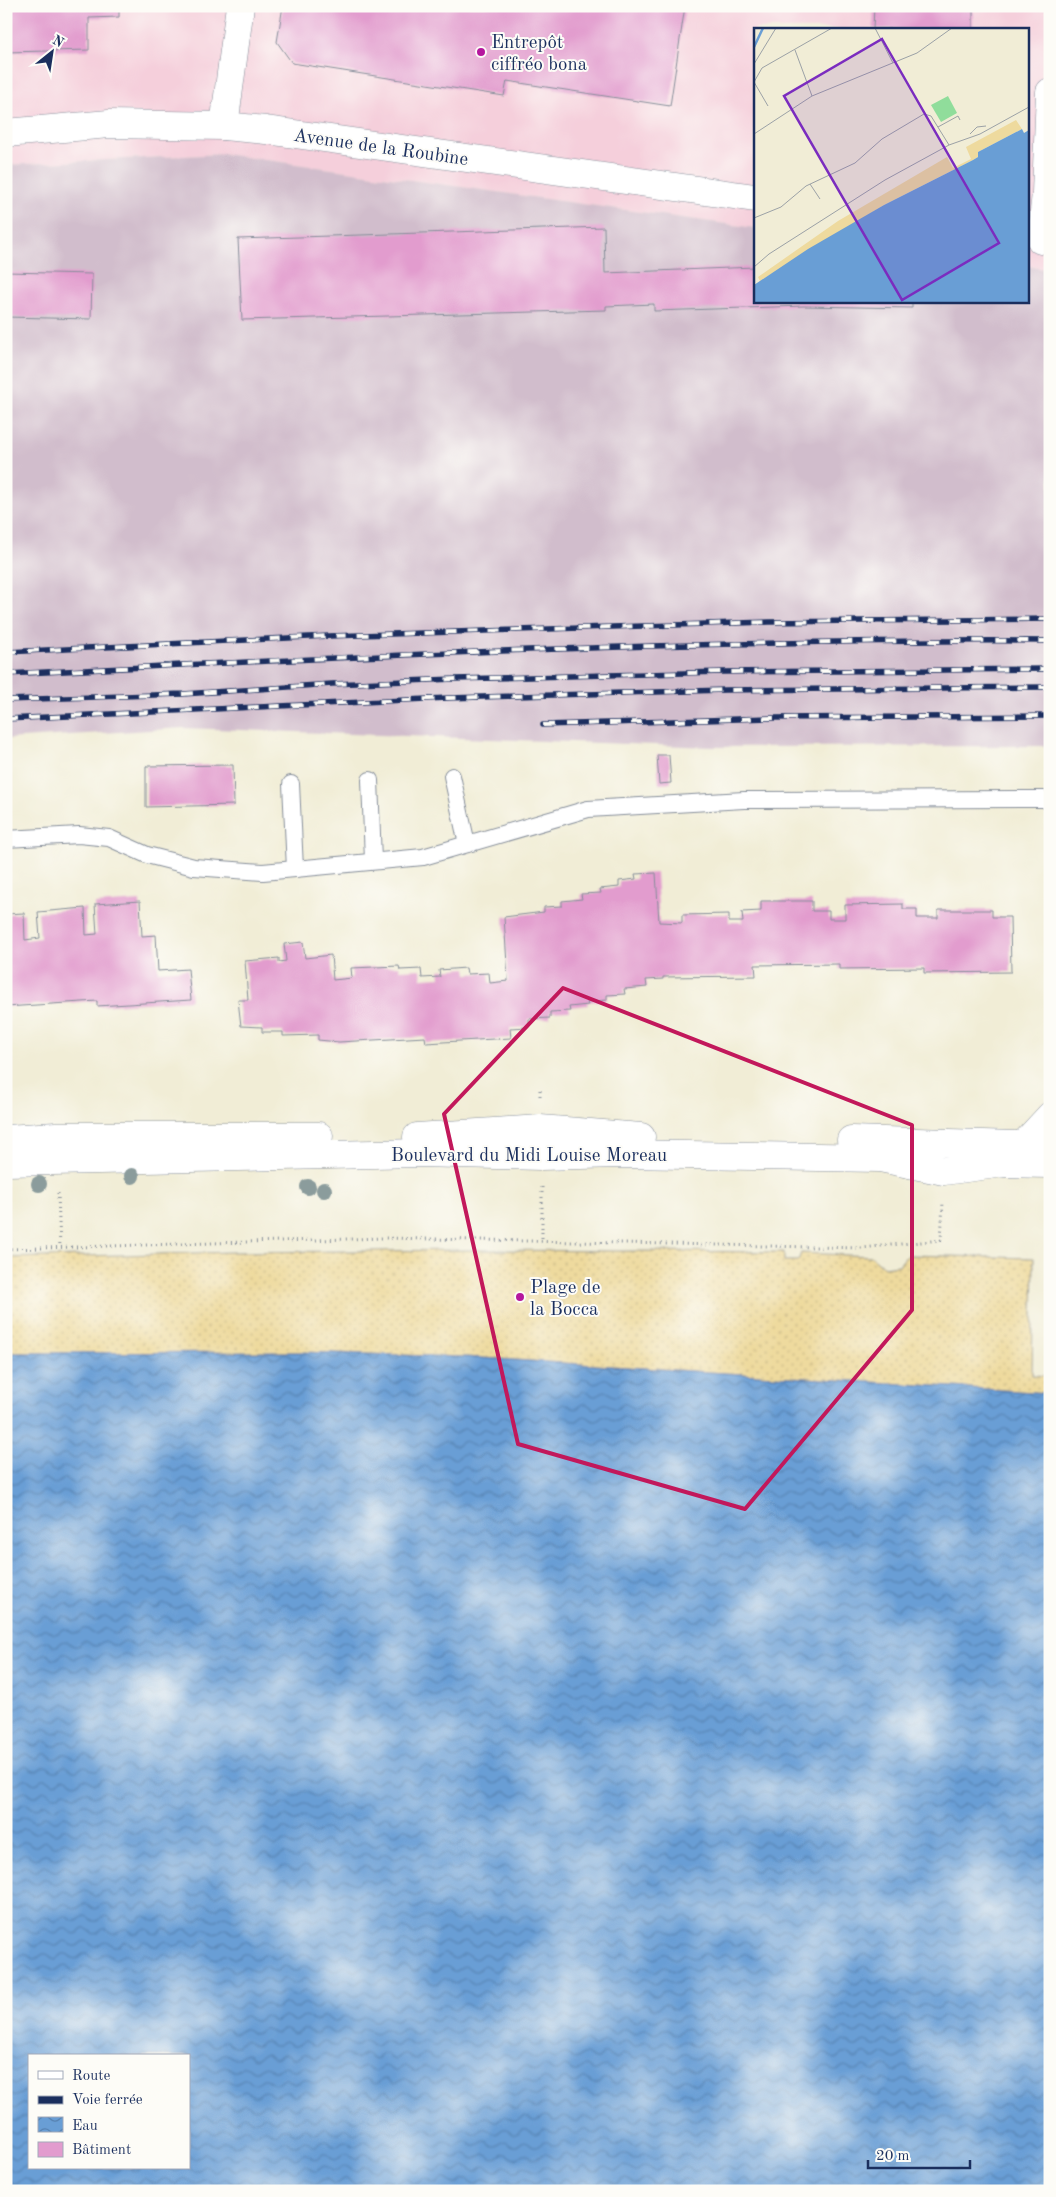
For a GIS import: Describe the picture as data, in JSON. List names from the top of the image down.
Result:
{
  "streets": {
    "main road": ["Avenue de la Roubine", "Boulevard du Midi Louise Moreau"]
  },
  "places": ["Entrepôt ciffréo bona", "Plage de la Bocca"],
  "legend": [
    "Route",
    "Voie ferrée",
    "Eau",
    "Bâtiment"
  ],
  "scale_bar": "20 m",
  "north": "top right"
}
